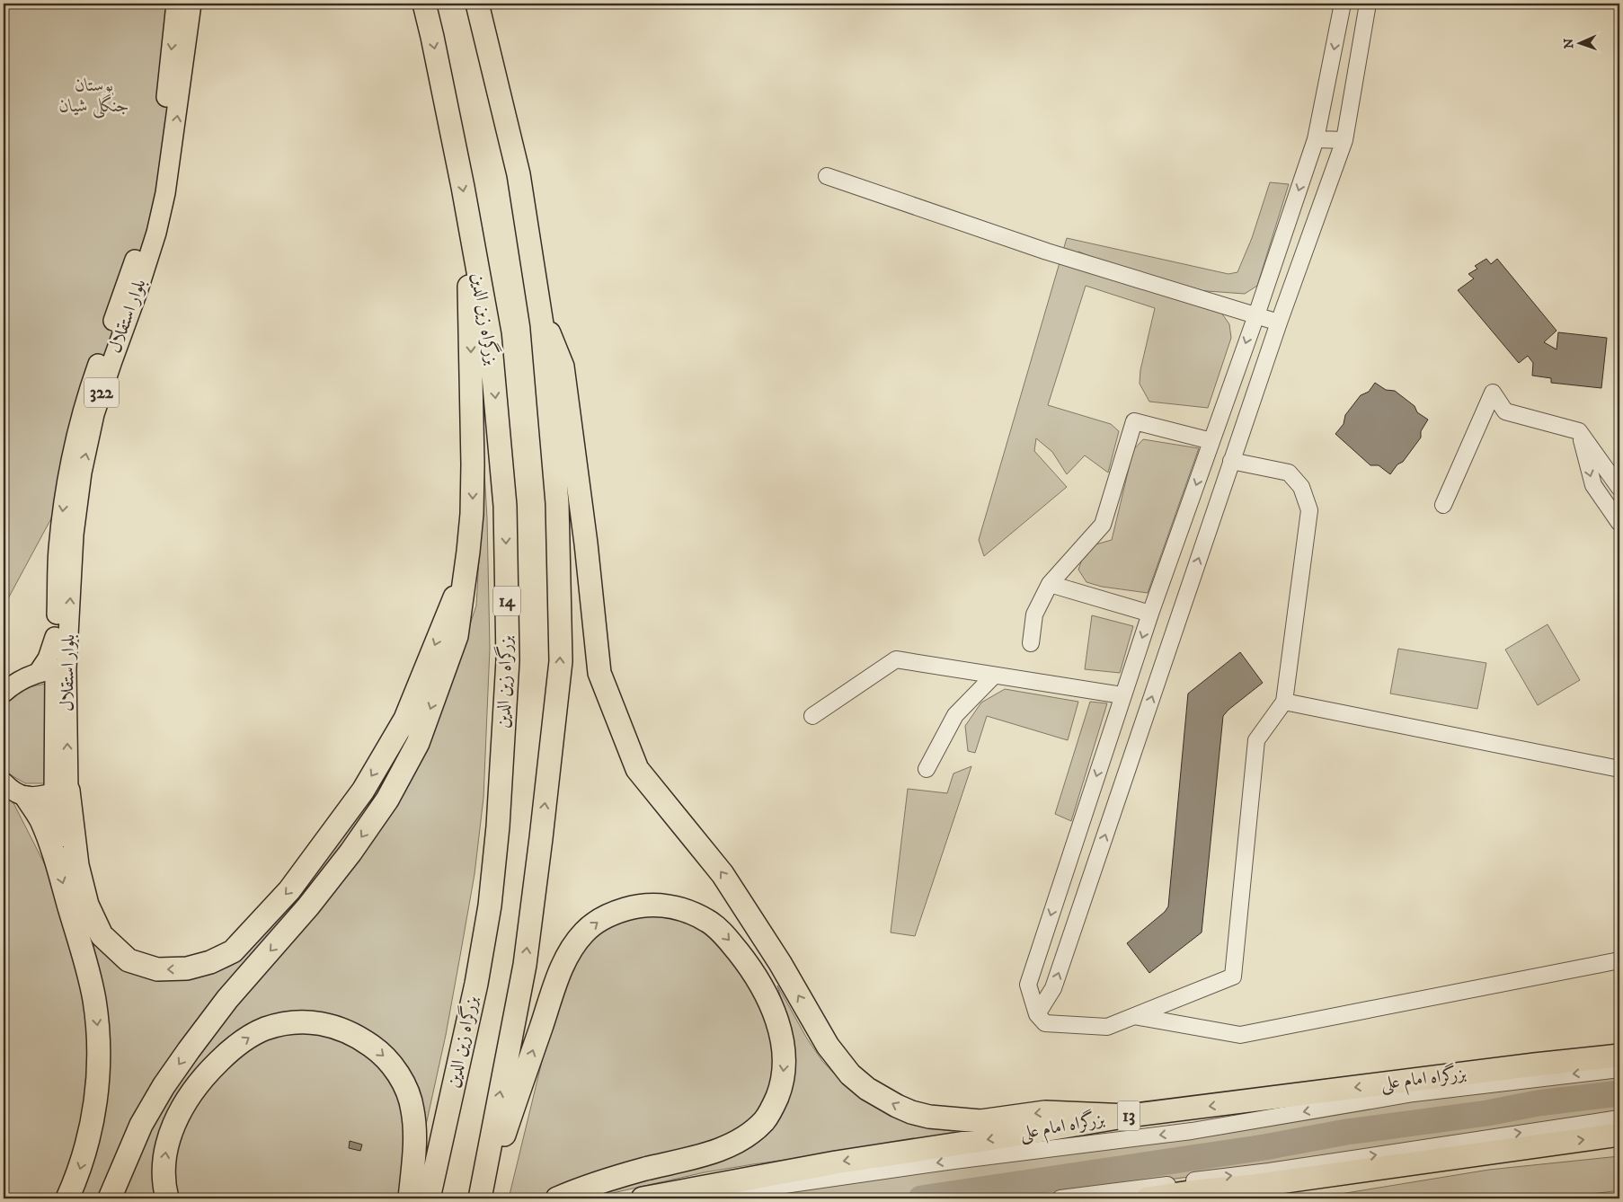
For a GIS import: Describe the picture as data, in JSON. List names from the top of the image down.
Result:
{
  "streets": {
    "highway": [
      "بزرگراه زین الدین",
      "14",
      "بزرگراه امام علی",
      "13"
    ],
    "main road": ["بلوار استقلال", "322"]
  },
  "parks": ["بوستان جنگلی شیان"],
  "north": "left"
}
